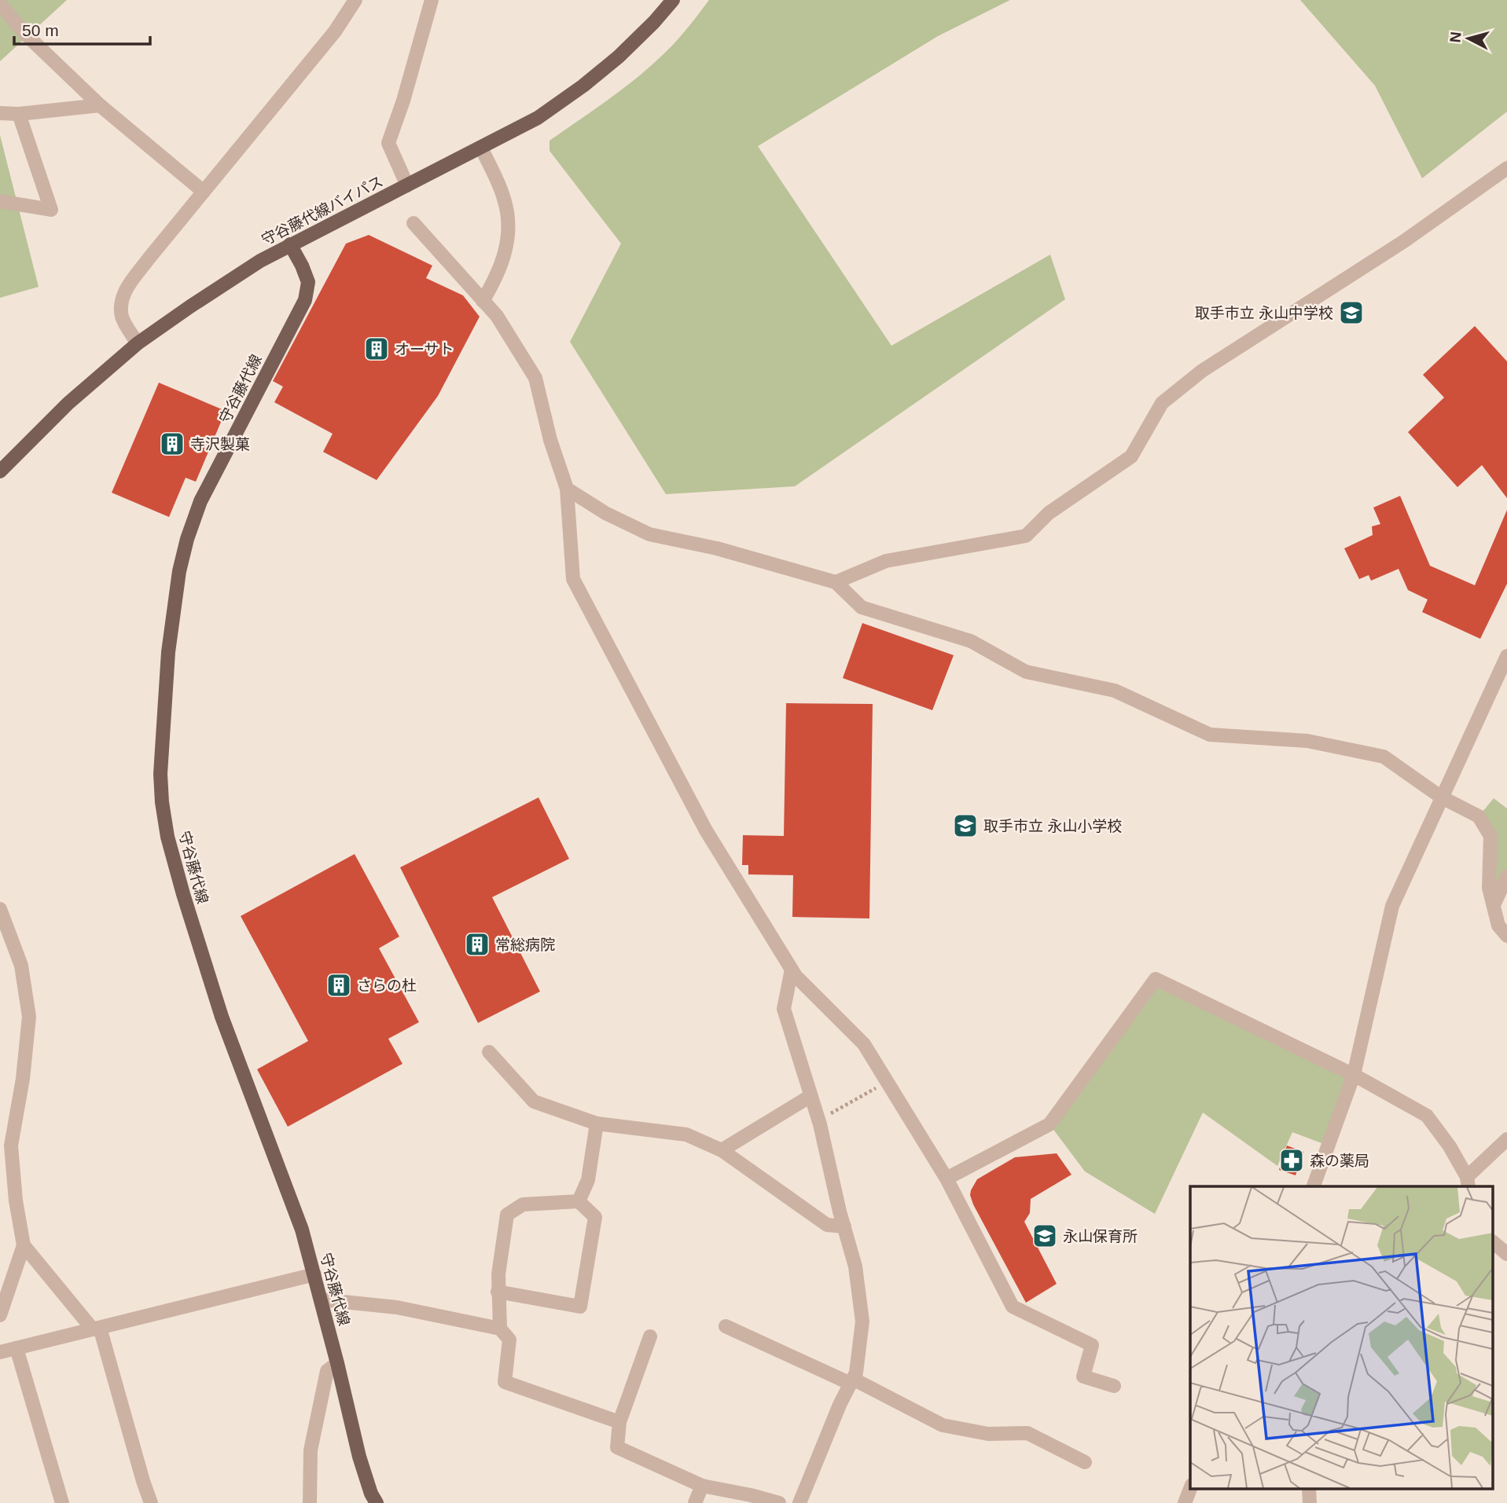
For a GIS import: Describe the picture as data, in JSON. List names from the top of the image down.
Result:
{
  "streets": {
    "main road": ["守谷藤代線バイパス", "守谷藤代線"]
  },
  "crossings": [
    ["守谷藤代線バイパス", "守谷藤代線"]
  ],
  "places": {
    "school or university": ["取手市立 永山中学校", "取手市立 永山小学校", "永山保育所"],
    "building": [
      "オーサト",
      "寺沢製菓",
      "常総病院",
      "さらの杜"
    ],
    "pharmacy": ["森の薬局"]
  },
  "scale_bar": "50 m",
  "north": "left"
}
